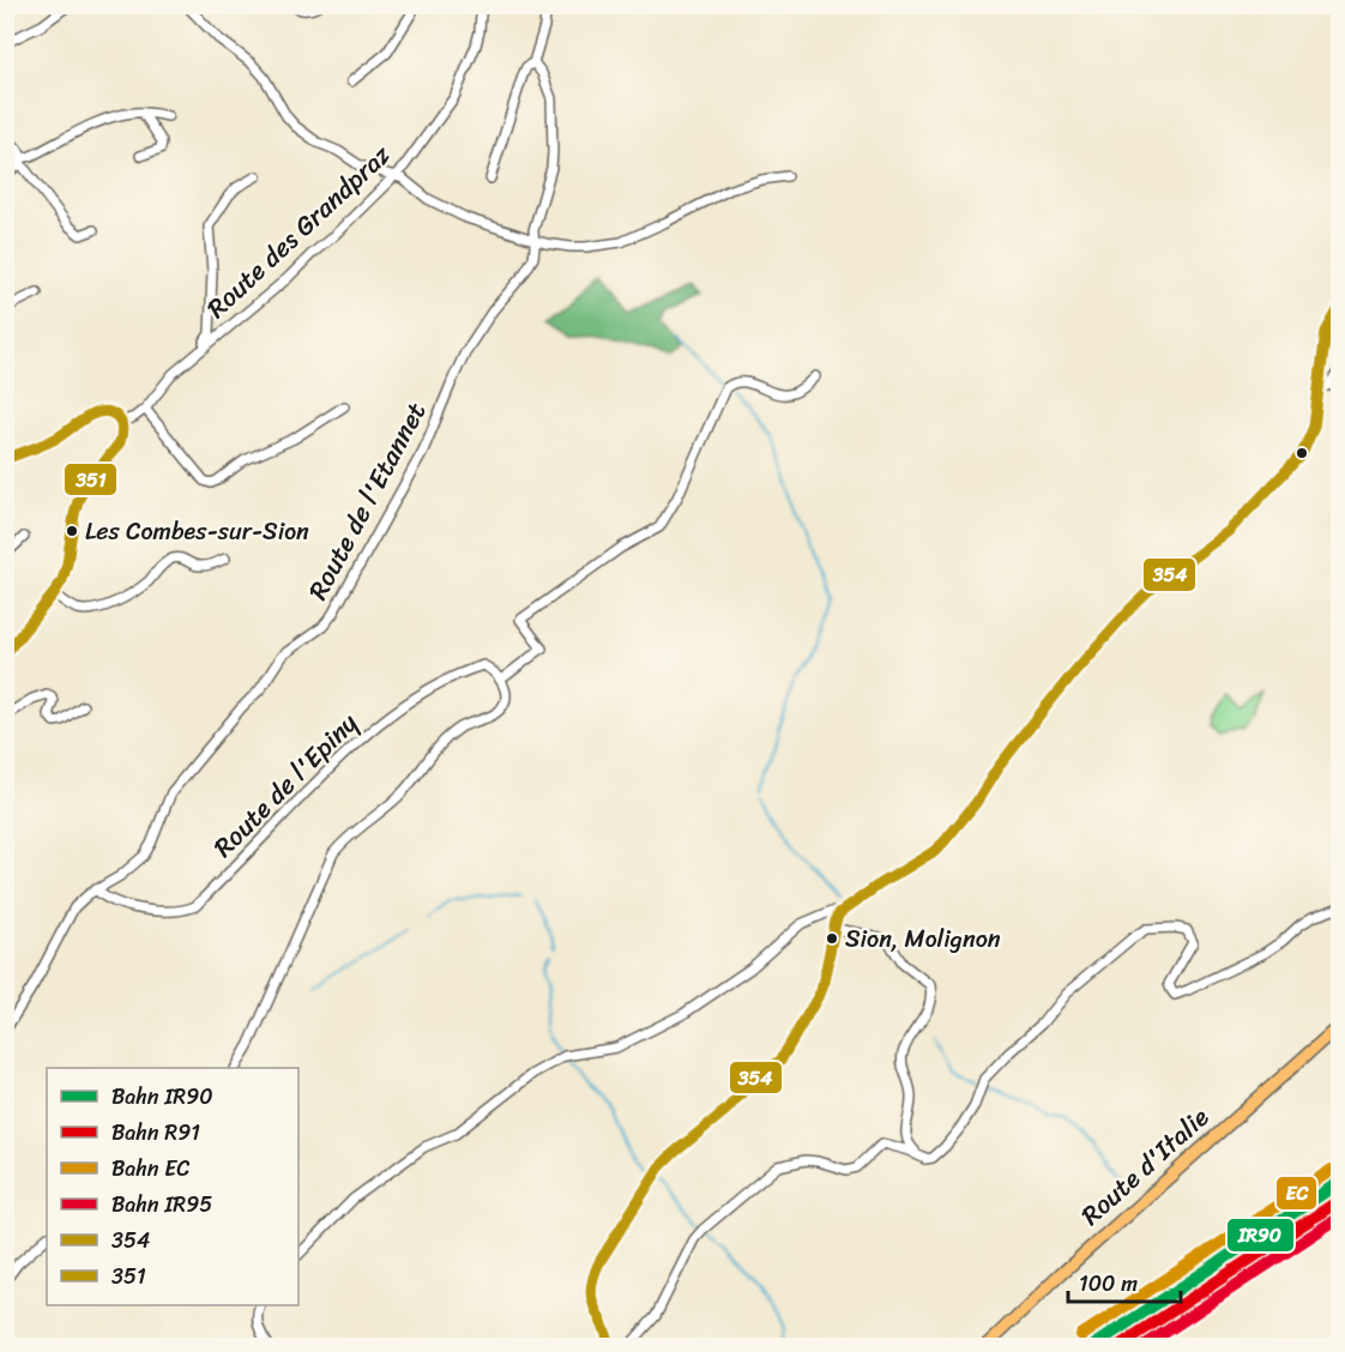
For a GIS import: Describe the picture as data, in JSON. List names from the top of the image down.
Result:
{
  "streets": {
    "main road": ["Route d'Italie"],
    "street": ["Route des Grandpraz", "Route de l'Etannet", "Route de l'Epiny"]
  },
  "crossings": [
    ["Route de l'Etannet", "Route de l'Epiny"]
  ],
  "places": ["Les Combes-sur-Sion", "Sion, Molignon"],
  "lines": [
    "transit line 354",
    "transit line 351",
    "rail line EC",
    "rail line IR90",
    "rail line R91",
    "rail line IR95"
  ],
  "legend": [
    "Bahn IR90",
    "Bahn R91",
    "Bahn EC",
    "Bahn IR95",
    "354",
    "351"
  ],
  "scale_bar": "100 m"
}
